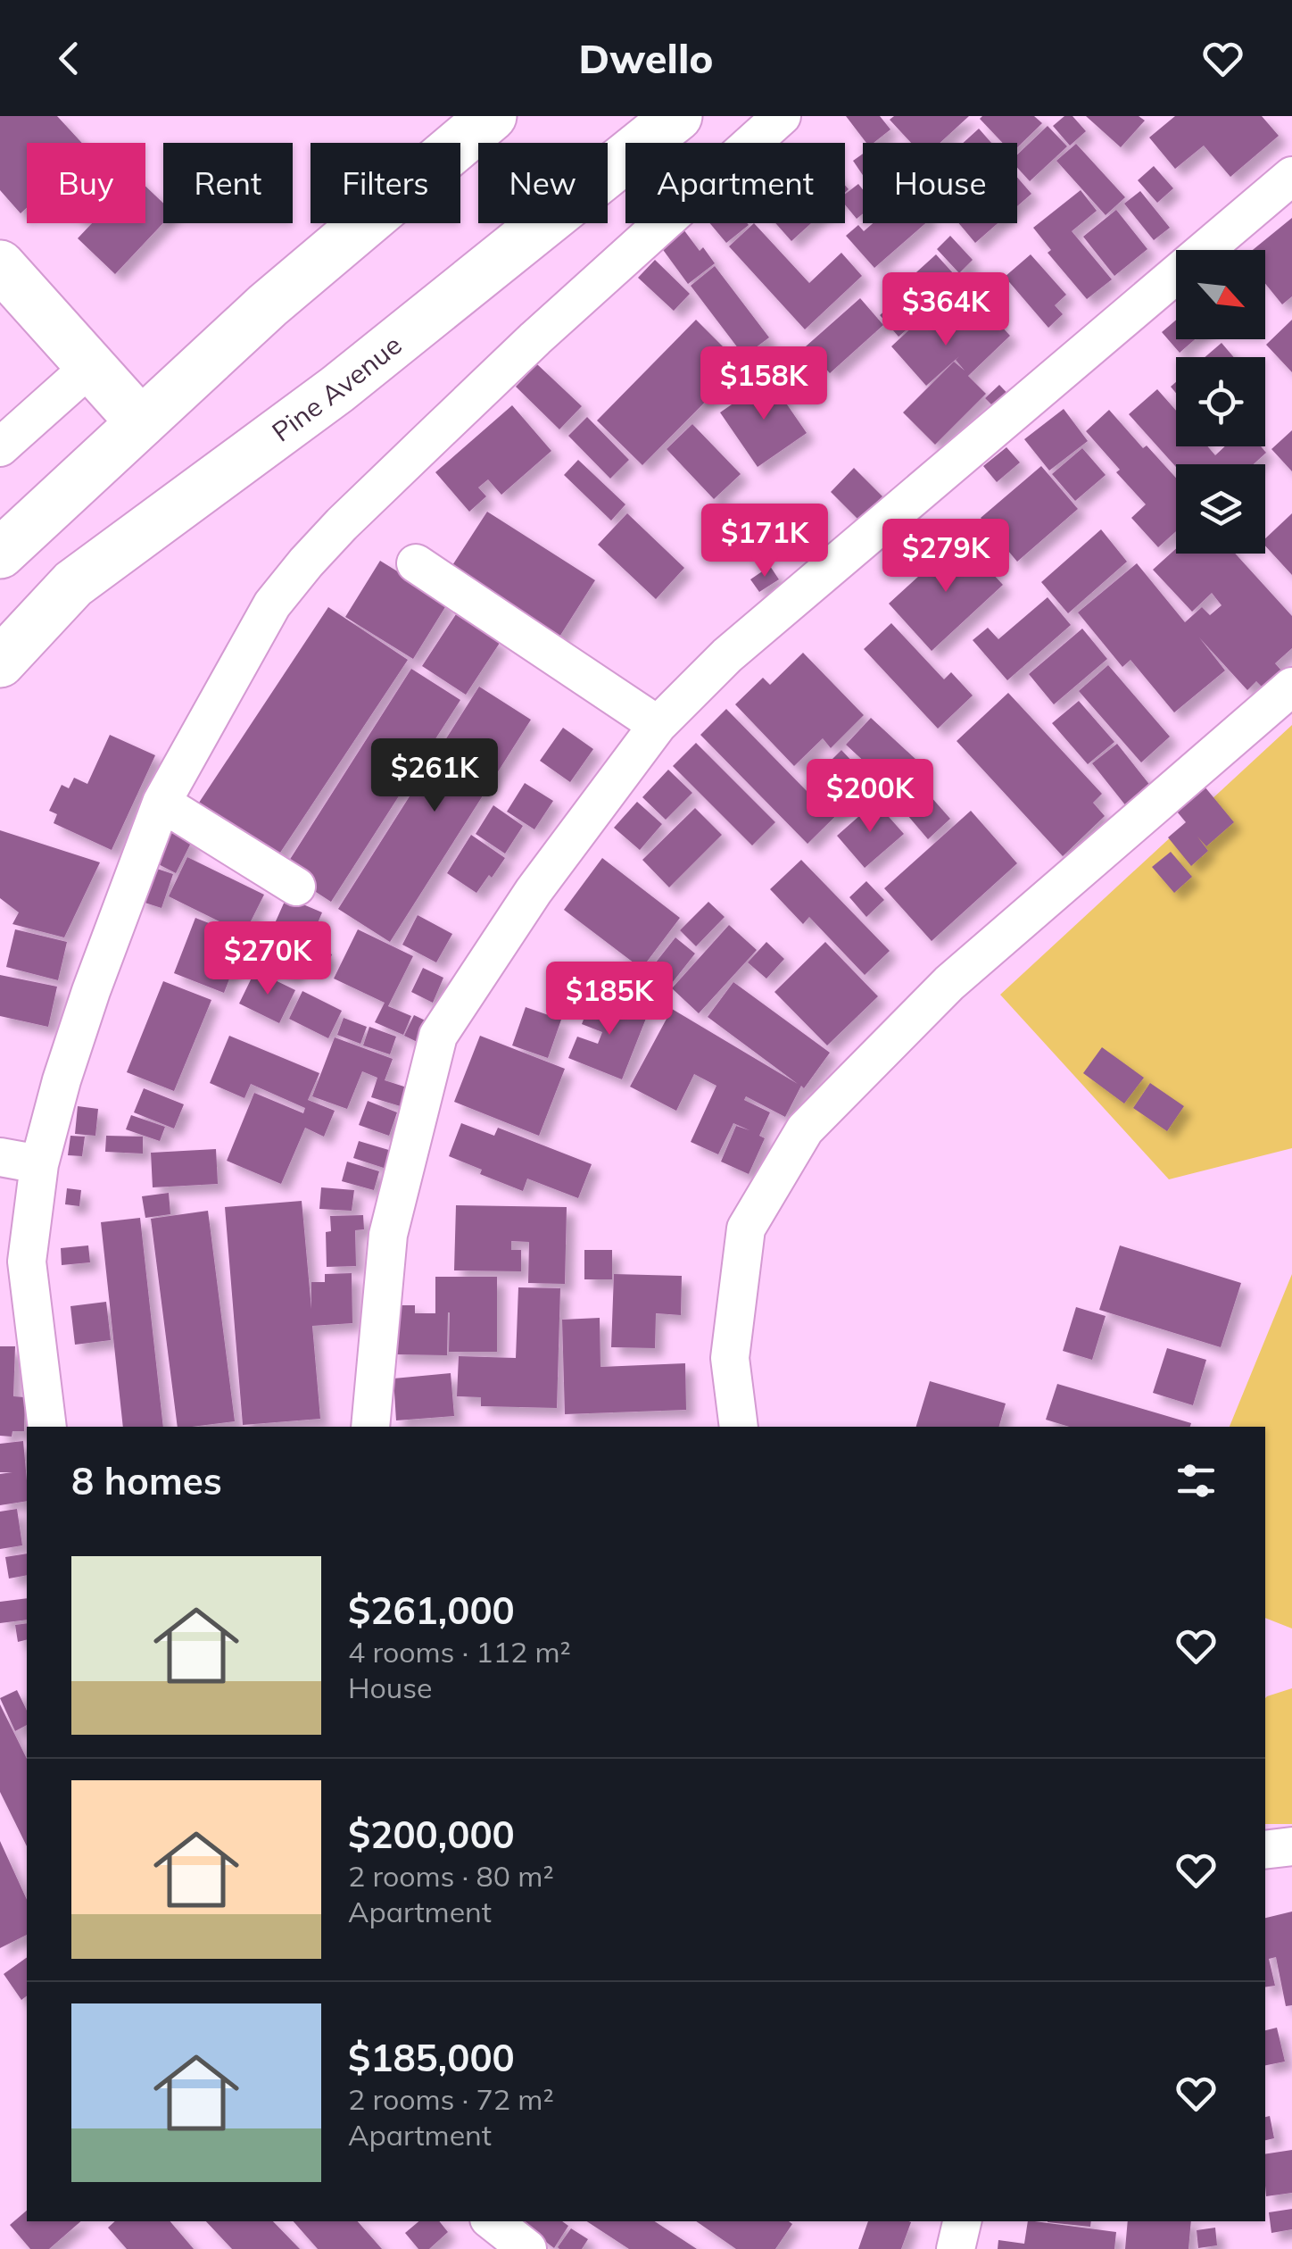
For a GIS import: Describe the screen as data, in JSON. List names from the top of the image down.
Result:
{
  "streets": {
    "main road": ["Pine Avenue"]
  },
  "north": "bottom right",
  "page": {
    "header": "Dwello",
    "chip": [
      "Buy",
      "Rent",
      "Filters",
      "New",
      "Apartment",
      "House"
    ],
    "price": [
      "$364K",
      "$158K",
      "$171K",
      "$279K",
      "$261K",
      "$200K",
      "$270K",
      "$185K"
    ],
    "heading": "8 homes",
    "list": [
      {
        "name": "$261,000",
        "note": "4 rooms · 112 m² · House"
      },
      {
        "name": "$200,000",
        "note": "2 rooms · 80 m² · Apartment"
      },
      {
        "name": "$185,000",
        "note": "2 rooms · 72 m² · Apartment"
      }
    ]
  }
}
